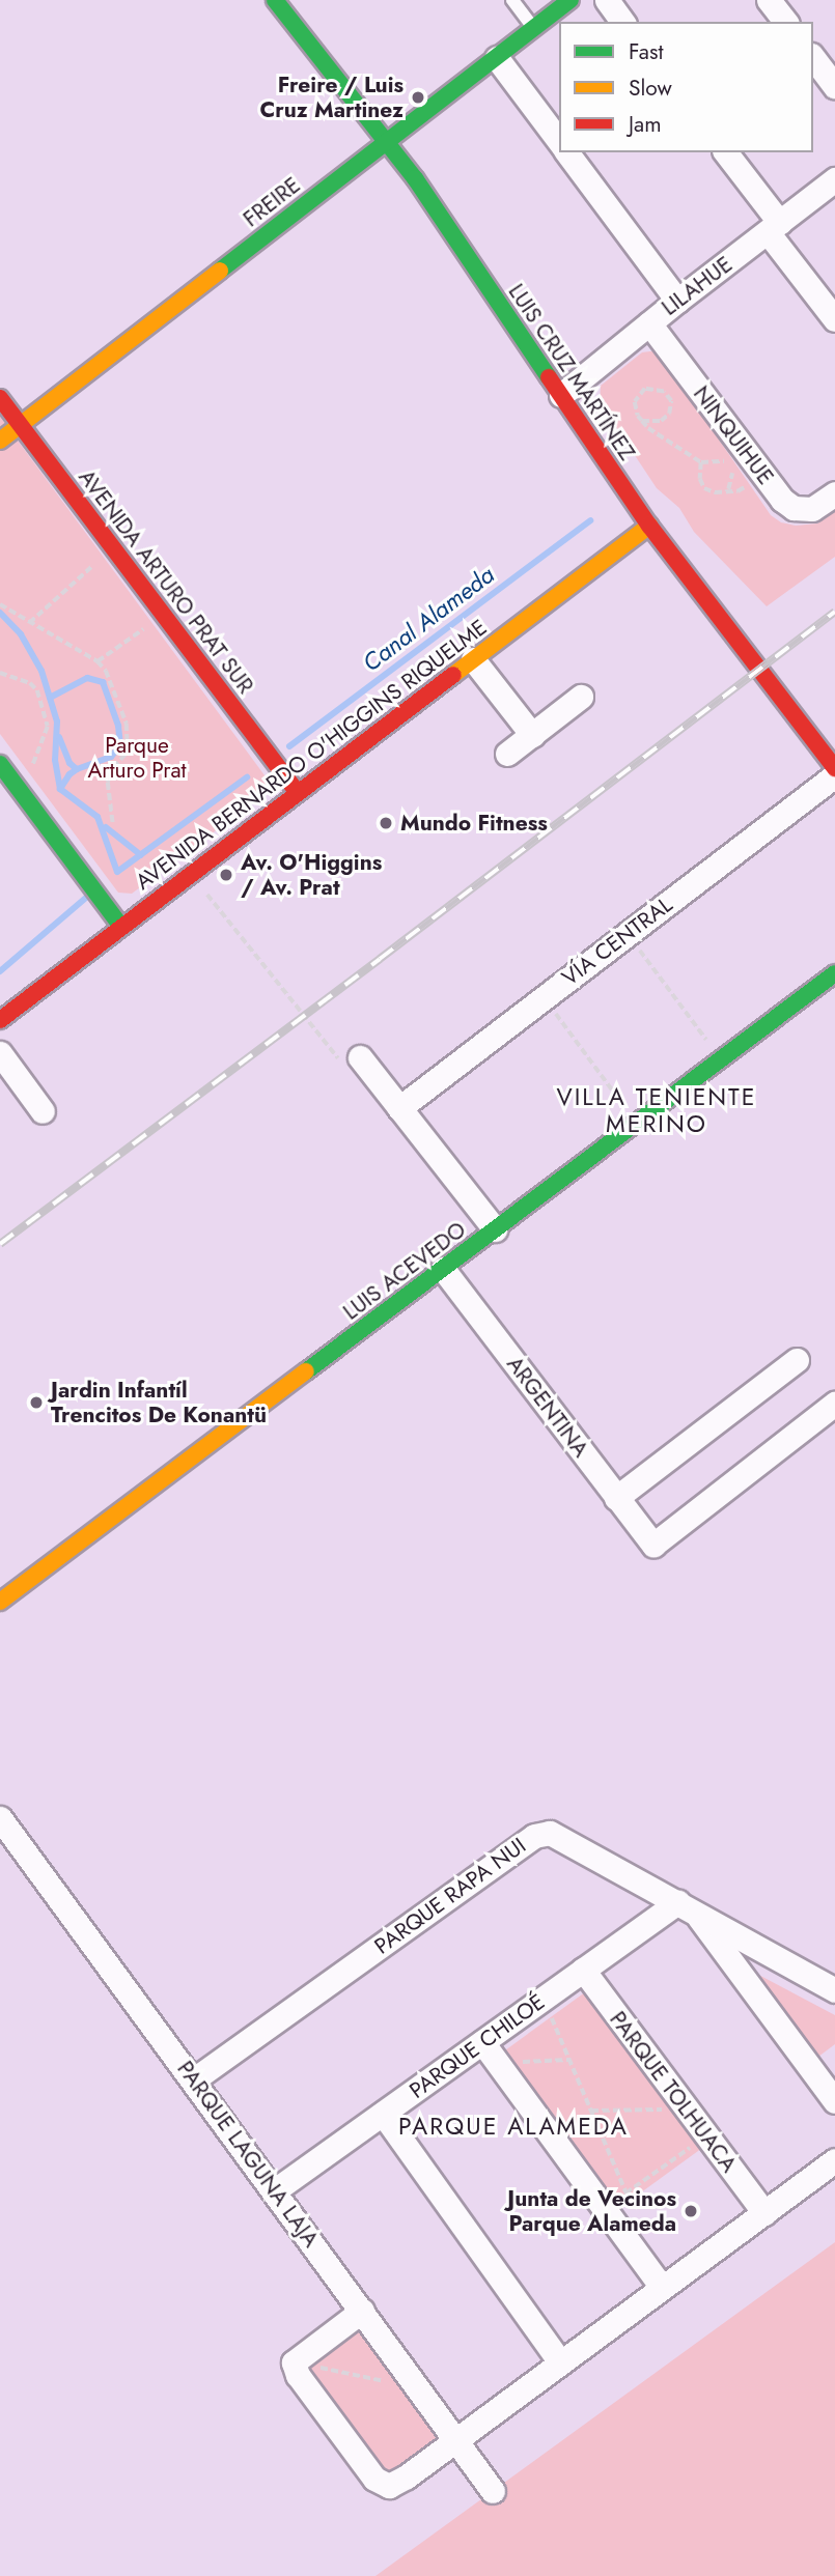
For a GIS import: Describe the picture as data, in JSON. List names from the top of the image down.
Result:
{
  "streets": {
    "main road": [
      "FREIRE",
      "LUIS CRUZ MARTÍNEZ",
      "AVENIDA ARTURO PRAT SUR",
      "AVENIDA BERNARDO O'HIGGINS RIQUELME",
      "LUIS ACEVEDO"
    ],
    "street": [
      "LILAHUE",
      "NINQUIHUE",
      "VÍA CENTRAL",
      "ARGENTINA",
      "PARQUE RAPA NUI",
      "PARQUE CHILOÉ",
      "PARQUE TOLHUACA",
      "PARQUE LAGUNA LAJA"
    ]
  },
  "crossings": [
    ["FREIRE", "LUIS CRUZ MARTÍNEZ"],
    ["FREIRE", "AVENIDA ARTURO PRAT SUR"],
    ["LILAHUE", "LUIS CRUZ MARTÍNEZ"],
    ["LILAHUE", "NINQUIHUE"],
    ["LUIS CRUZ MARTÍNEZ", "AVENIDA BERNARDO O'HIGGINS RIQUELME"],
    ["AVENIDA ARTURO PRAT SUR", "AVENIDA BERNARDO O'HIGGINS RIQUELME"],
    ["LUIS ACEVEDO", "ARGENTINA"],
    ["PARQUE RAPA NUI", "PARQUE CHILOÉ"],
    ["PARQUE RAPA NUI", "PARQUE LAGUNA LAJA"],
    ["PARQUE CHILOÉ", "PARQUE TOLHUACA"],
    ["PARQUE CHILOÉ", "PARQUE LAGUNA LAJA"]
  ],
  "districts": ["VILLA TENIENTE MERINO", "PARQUE ALAMEDA"],
  "water": ["Canal Alameda"],
  "parks": ["Parque Arturo Prat"],
  "places": [
    "Freire / Luis Cruz Martinez",
    "Mundo Fitness",
    "Av. O'Higgins / Av. Prat",
    "Jardin Infantíl Trencitos De Konantü",
    "Junta de Vecinos Parque Alameda"
  ],
  "legend": ["Fast", "Slow", "Jam"]
}
